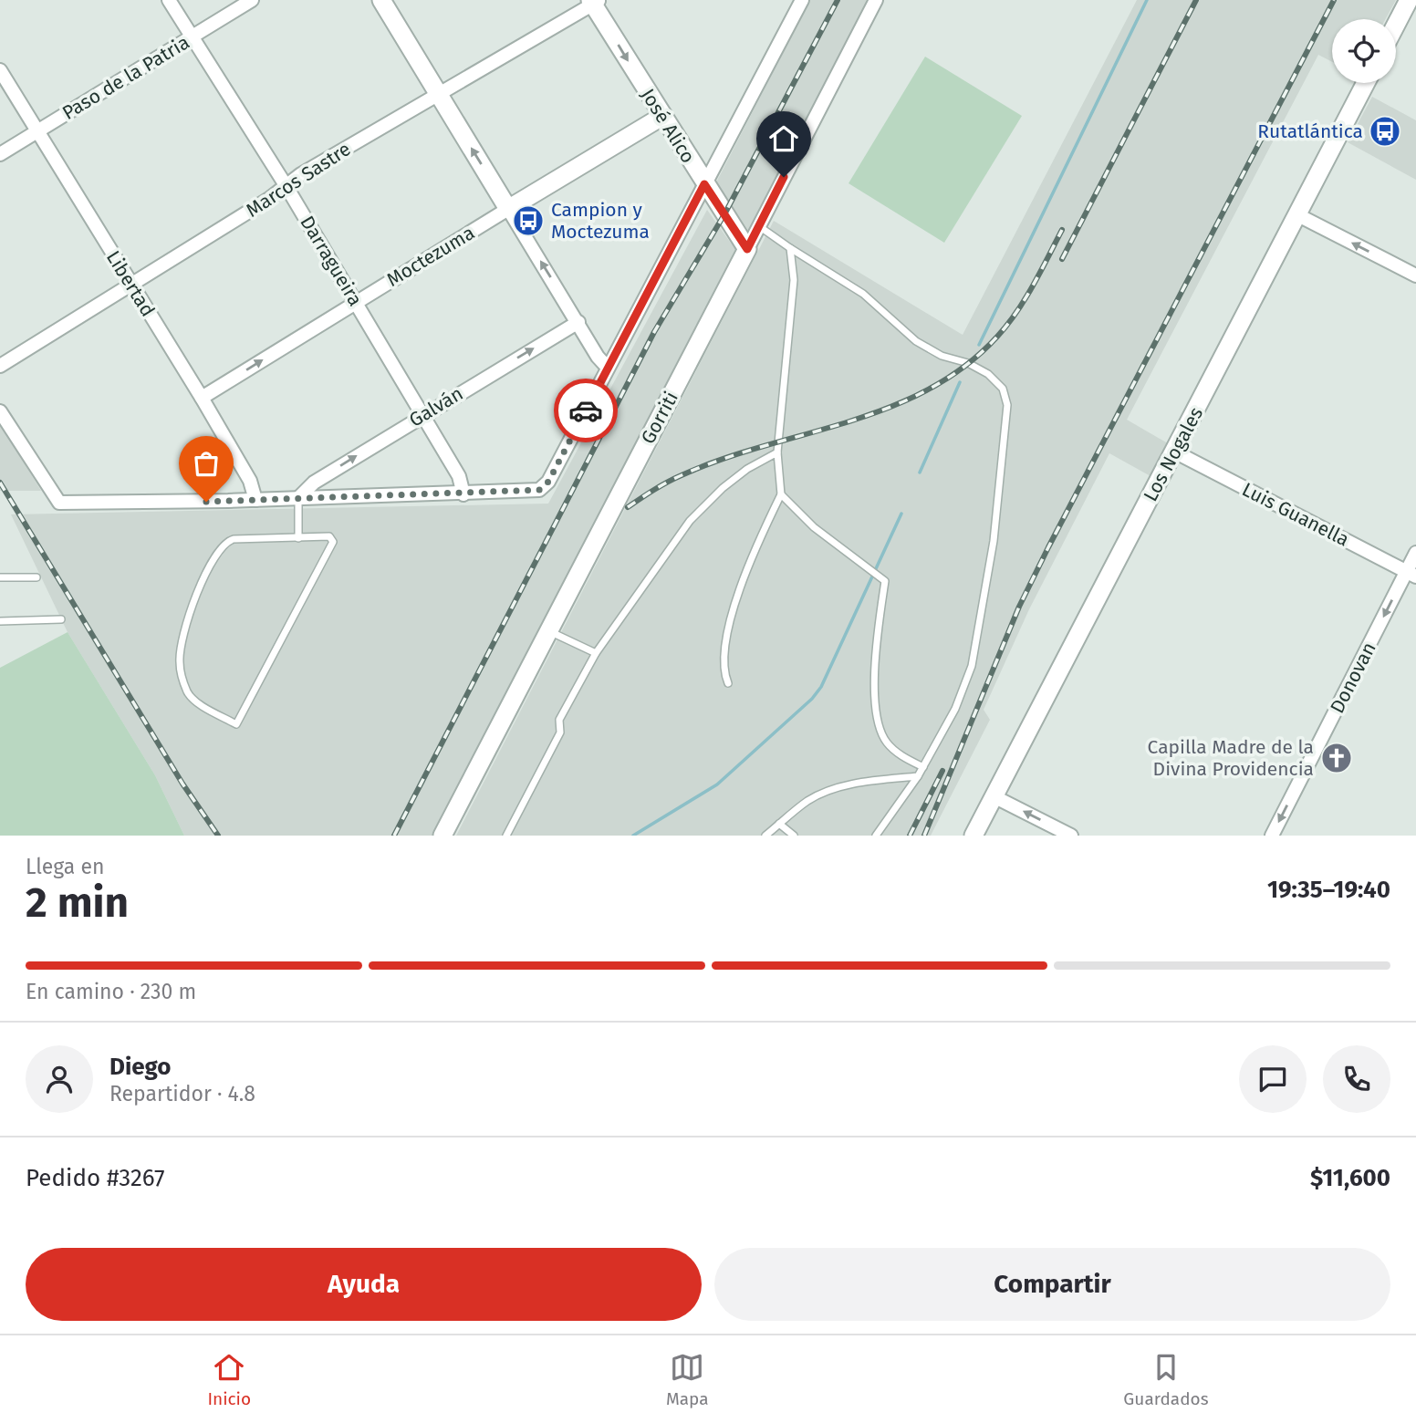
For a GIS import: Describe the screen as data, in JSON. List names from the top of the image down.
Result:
{
  "streets": {
    "street": [
      "Paso de la Patria",
      "José Alico",
      "Marcos Sastre",
      "Moctezuma",
      "Darragueira",
      "Libertad",
      "Galván",
      "Gorriti",
      "Los Nogales",
      "Luis Guanella",
      "Donovan"
    ]
  },
  "crossings": [
    ["Paso de la Patria", "Darragueira"],
    ["Paso de la Patria", "Libertad"],
    ["José Alico", "Marcos Sastre"],
    ["José Alico", "Moctezuma"],
    ["José Alico", "Gorriti"],
    ["Marcos Sastre", "Darragueira"],
    ["Marcos Sastre", "Libertad"],
    ["Moctezuma", "Darragueira"],
    ["Moctezuma", "Libertad"],
    ["Darragueira", "Galván"],
    ["Los Nogales", "Luis Guanella"],
    ["Luis Guanella", "Donovan"]
  ],
  "one_way": ["José Alico", "Galván", "Donovan"],
  "places": {
    "bus stop": ["Rutatlántica", "Campion y Moctezuma"],
    "church": ["Capilla Madre de la Divina Providencia"]
  },
  "page": {
    "heading": ["2 min", "Llega en", "19:35–19:40"],
    "panel": [
      "Diego",
      "Repartidor · 4.8",
      "Pedido #3267",
      "$11,600"
    ],
    "bar": "En camino · 230 m",
    "buttons": ["Ayuda", "Compartir"],
    "tabs": ["Inicio", "Mapa", "Guardados"]
  }
}
